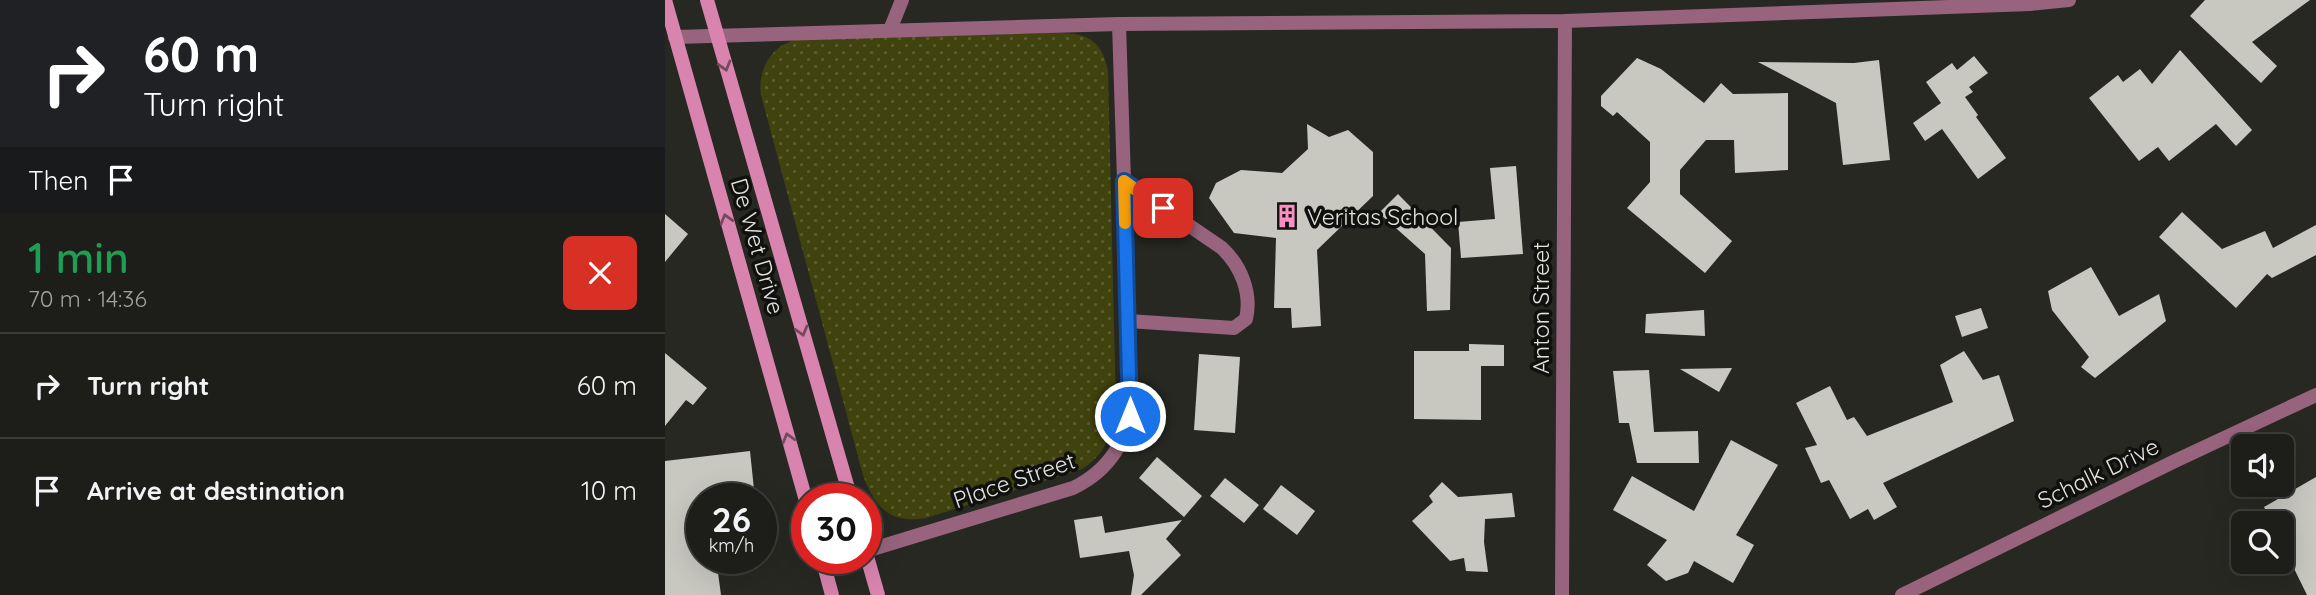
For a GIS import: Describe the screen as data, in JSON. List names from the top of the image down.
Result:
{
  "streets": {
    "street": [
      "De Wet Drive",
      "Anton Street",
      "Schalk Drive",
      "Place Street"
    ]
  },
  "places": {
    "building": ["Veritas School"]
  },
  "page": {
    "turn": ["60 m", "Turn right"],
    "then": "Then",
    "heading": ["1 min", "70 m · 14:36"],
    "list": [
      {
        "name": "Turn right",
        "value": "60 m"
      },
      {
        "name": "Arrive at destination",
        "value": "10 m"
      }
    ],
    "speed": "26 km/h",
    "limit": "30"
  }
}
